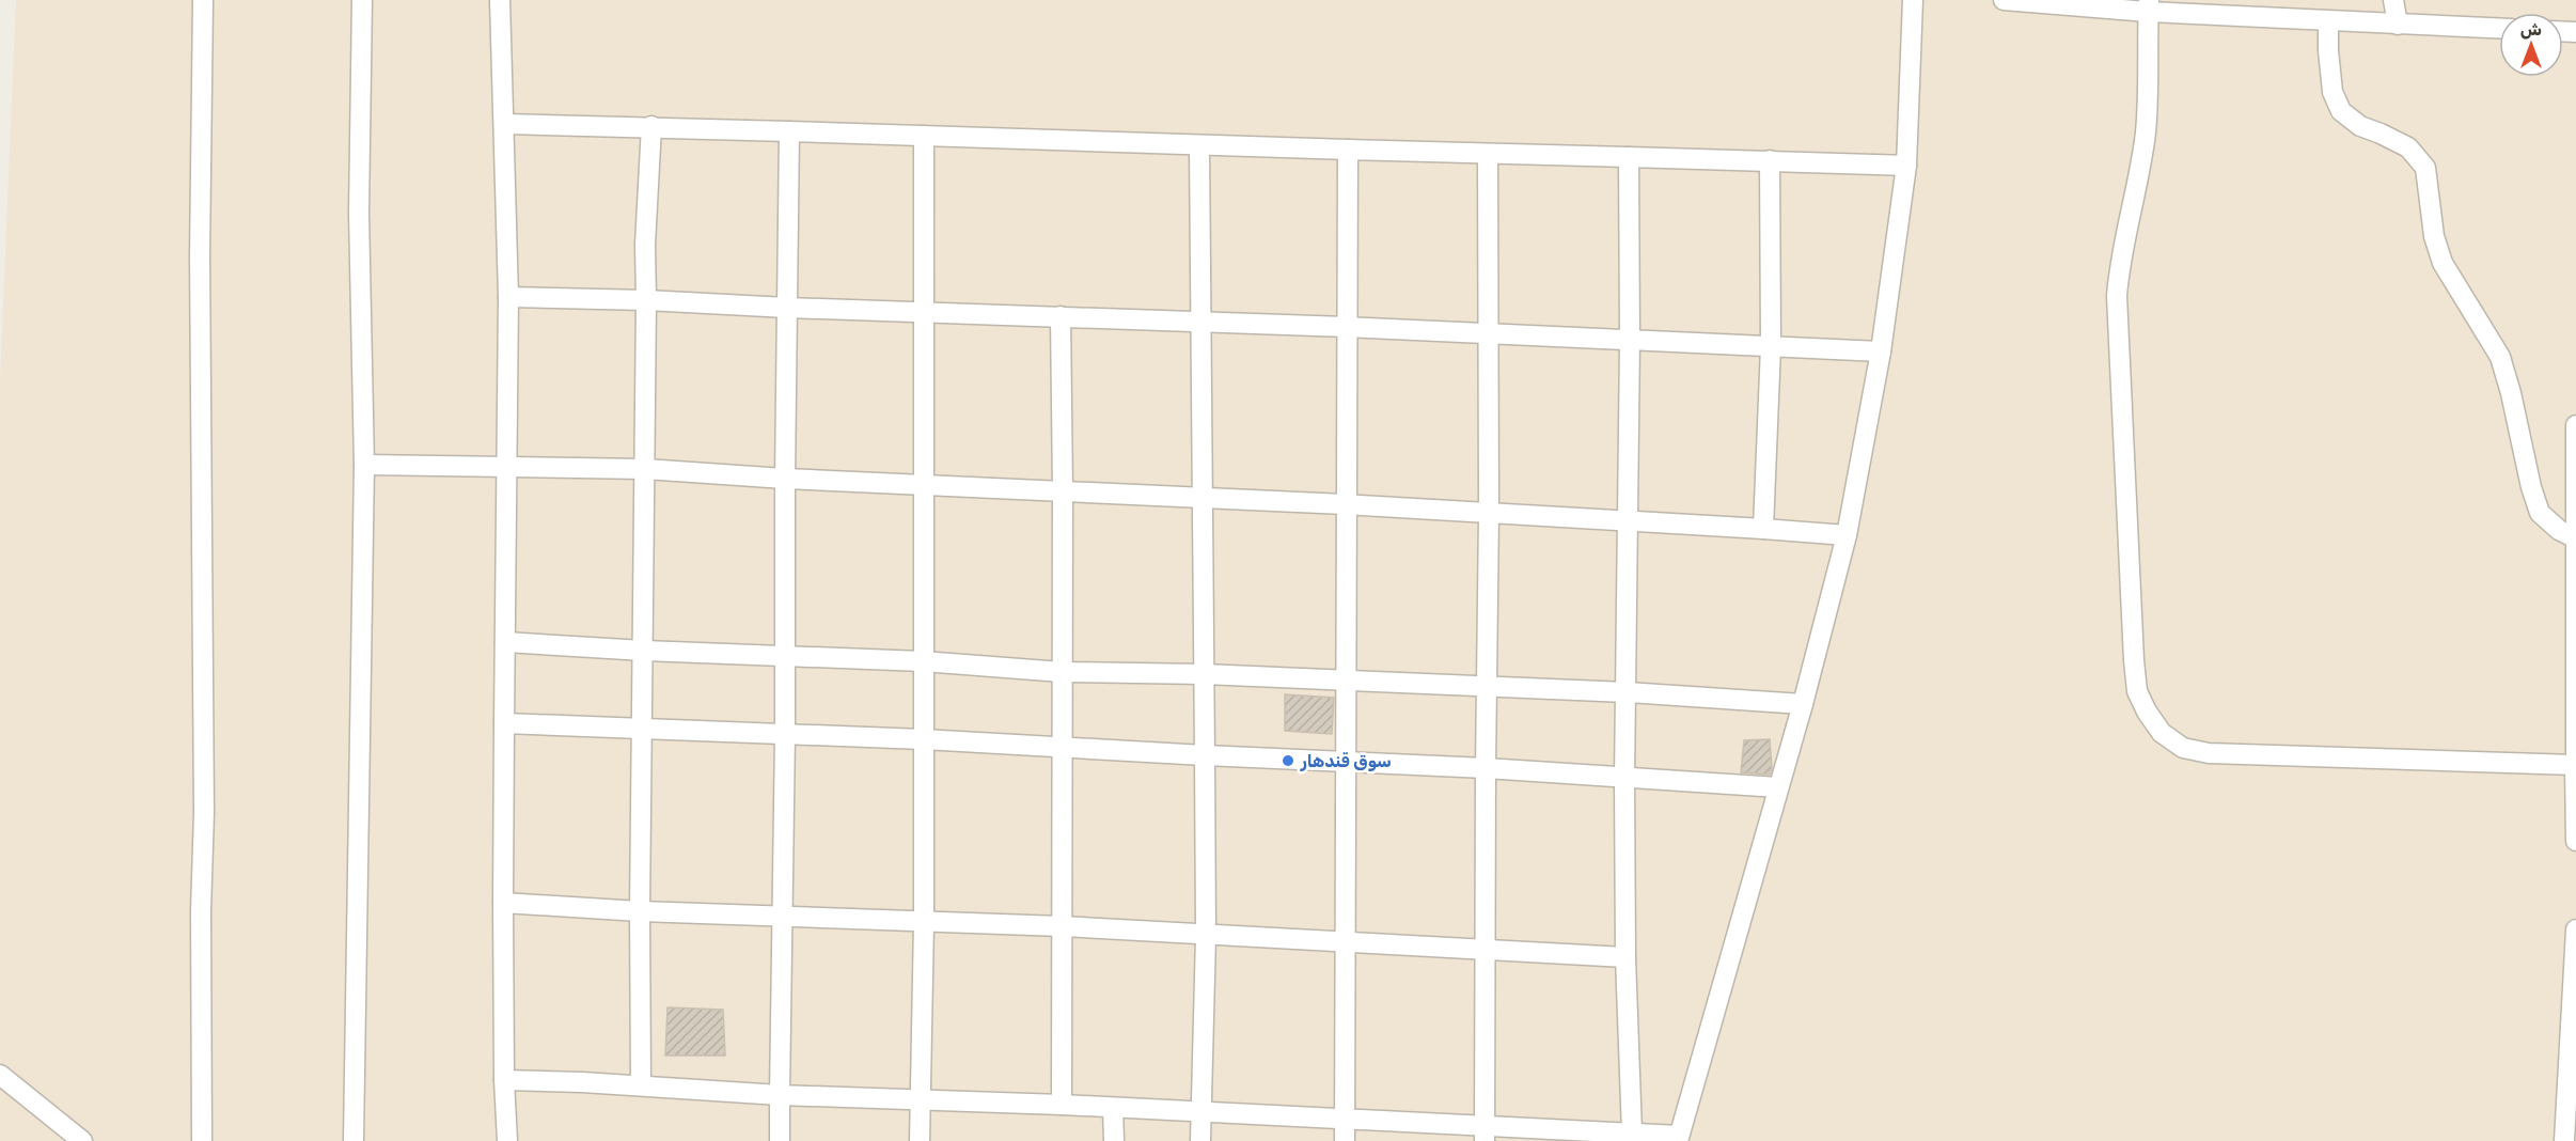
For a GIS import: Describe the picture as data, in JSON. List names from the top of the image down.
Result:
{
  "places": ["سوق قندهار"],
  "north": "top"
}
